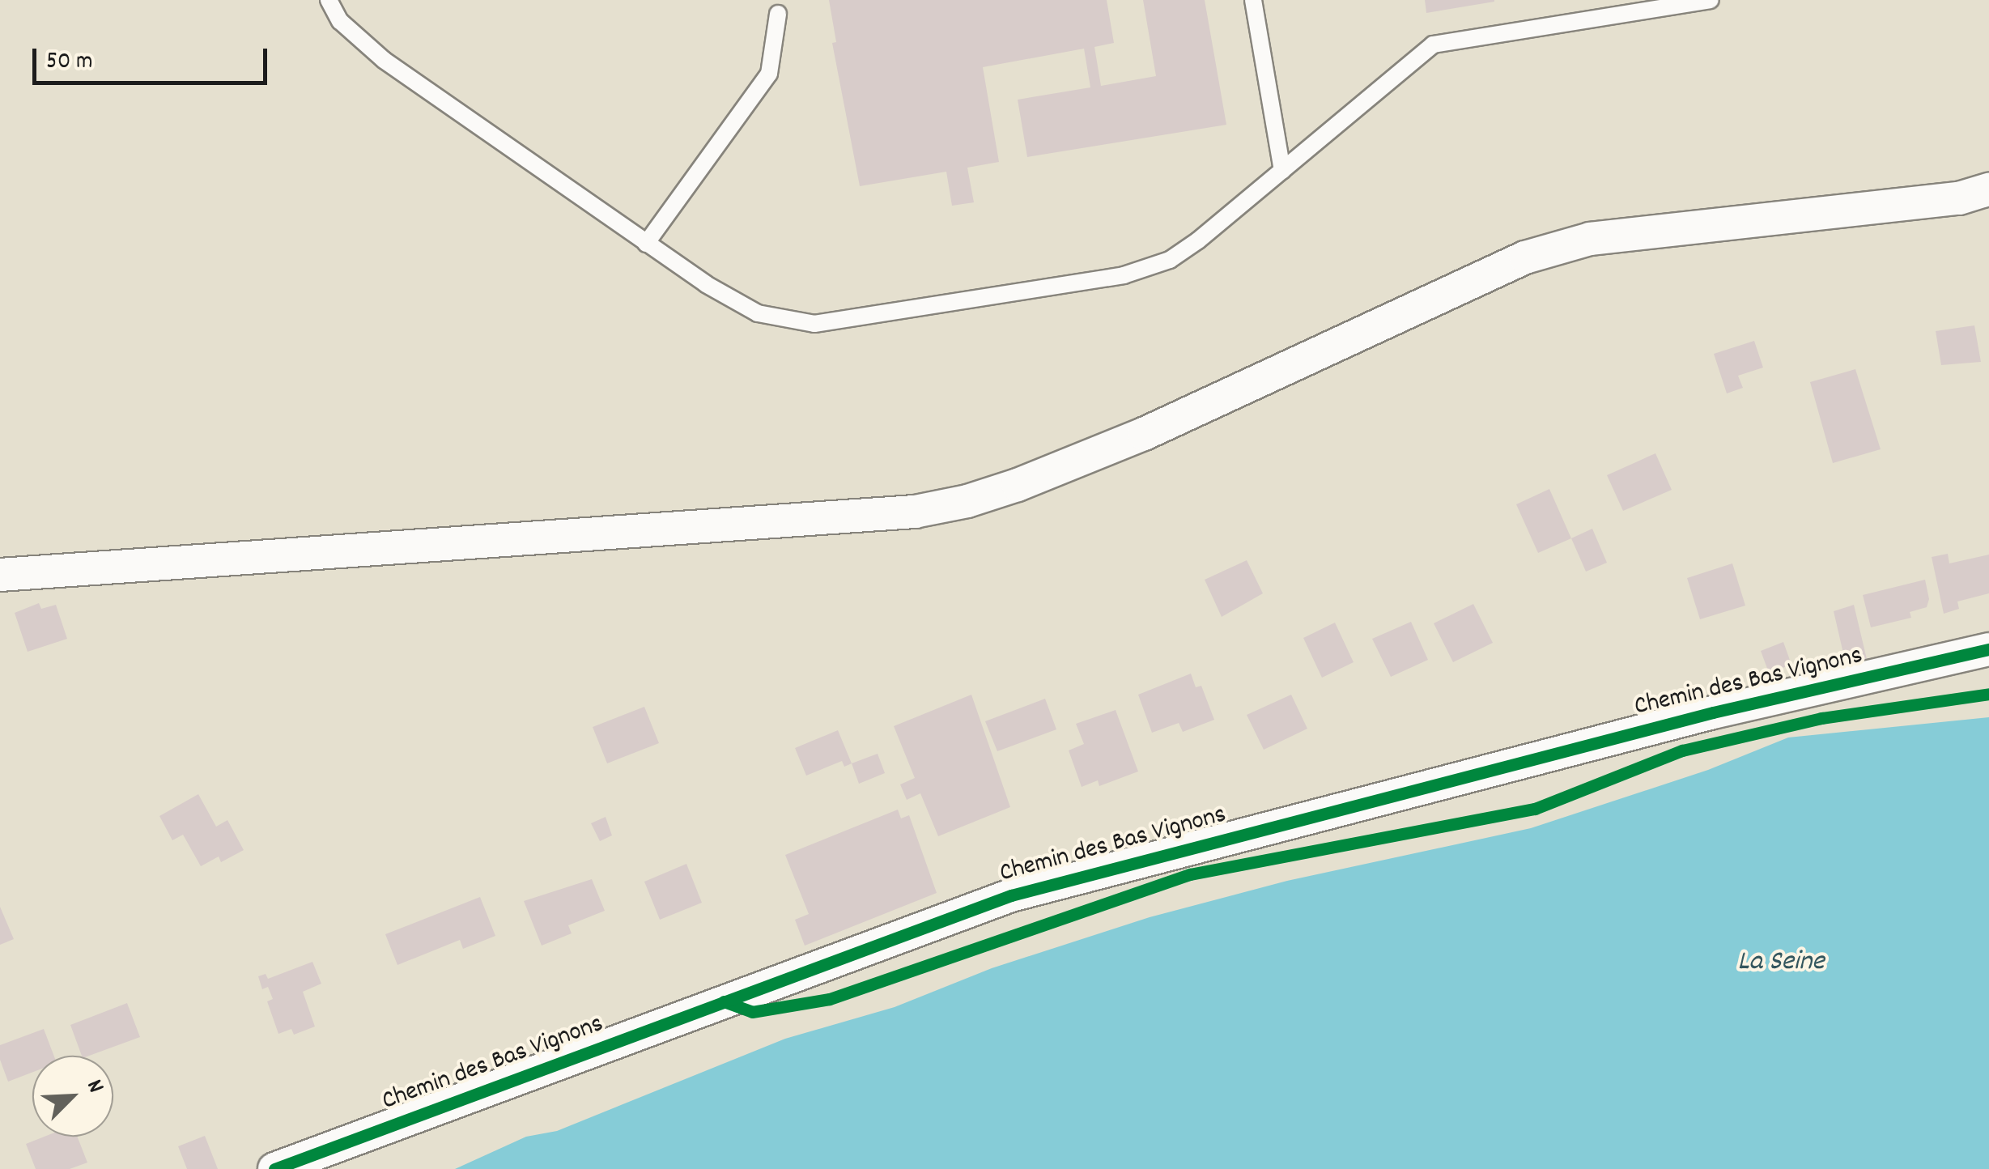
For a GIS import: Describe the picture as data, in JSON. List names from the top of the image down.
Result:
{
  "streets": {
    "street": ["Chemin des Bas Vignons"]
  },
  "water": ["La Seine"],
  "scale_bar": "50 m",
  "north": "top right"
}
